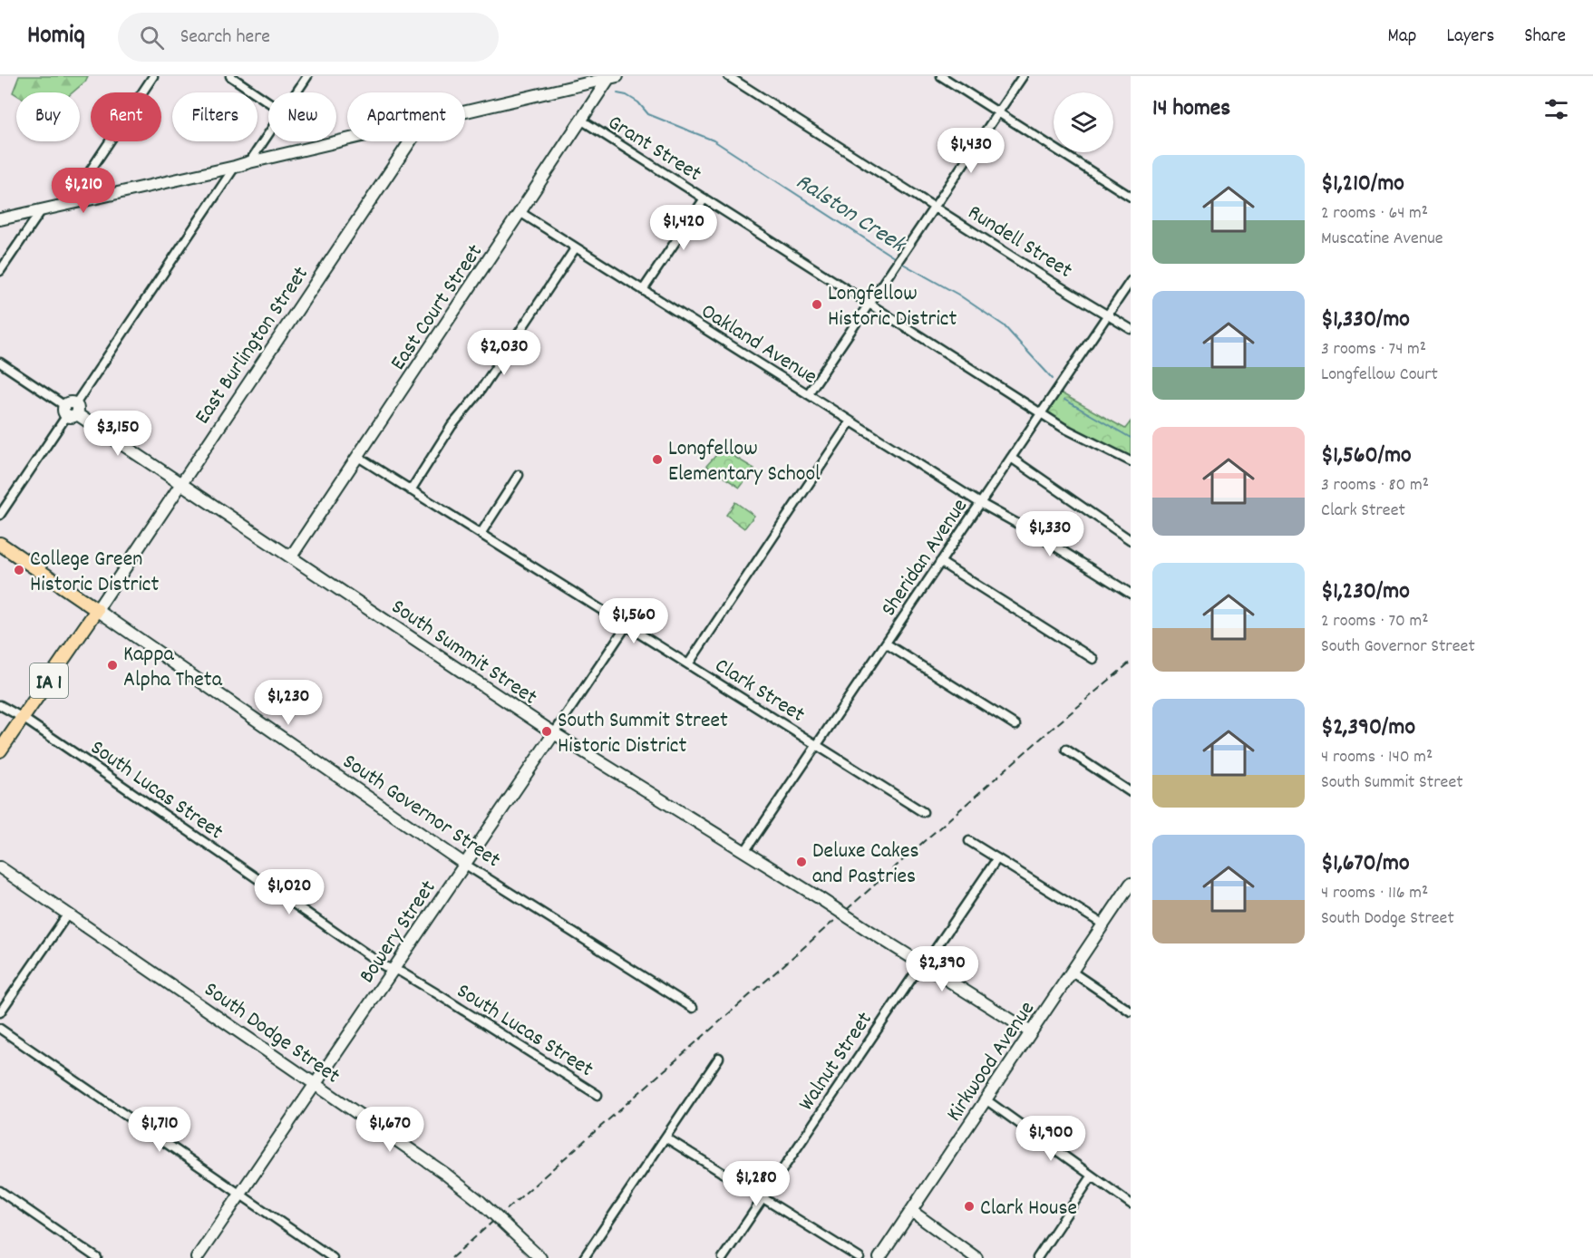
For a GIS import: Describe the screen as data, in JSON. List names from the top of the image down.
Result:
{
  "streets": {
    "main road": ["East Burlington Street", "IA 1", "South Governor Street"],
    "street": [
      "Grant Street",
      "Rundell Street",
      "East Court Street",
      "Oakland Avenue",
      "Sheridan Avenue",
      "South Summit Street",
      "Clark Street",
      "South Lucas Street",
      "Bowery Street",
      "South Dodge Street",
      "Walnut Street",
      "Kirkwood Avenue"
    ]
  },
  "crossings": [
    ["Grant Street", "East Court Street"],
    ["Grant Street", "Sheridan Avenue"],
    ["Rundell Street", "Sheridan Avenue"],
    ["East Court Street", "Oakland Avenue"],
    ["East Court Street", "South Summit Street"],
    ["East Court Street", "Clark Street"],
    ["Oakland Avenue", "Sheridan Avenue"],
    ["East Burlington Street", "South Summit Street"],
    ["East Burlington Street", "South Lucas Street"],
    ["East Burlington Street", "South Governor Street"],
    ["Sheridan Avenue", "South Summit Street"],
    ["Sheridan Avenue", "Clark Street"],
    ["South Summit Street", "Bowery Street"],
    ["South Summit Street", "Walnut Street"],
    ["South Summit Street", "Kirkwood Avenue"],
    ["Clark Street", "Bowery Street"],
    ["South Lucas Street", "Bowery Street"],
    ["South Governor Street", "Bowery Street"],
    ["Bowery Street", "South Dodge Street"]
  ],
  "water": ["Ralston Creek"],
  "places": [
    "Longfellow Historic District",
    "Longfellow Elementary School",
    "College Green Historic District",
    "Kappa Alpha Theta",
    "South Summit Street Historic District",
    "Deluxe Cakes and Pastries",
    "Clark House"
  ],
  "page": {
    "header": "Homiq",
    "search": "Search here",
    "nav": ["Map", "Layers", "Share"],
    "heading": "14 homes",
    "chip": [
      "Buy",
      "Rent",
      "Filters",
      "New",
      "Apartment"
    ],
    "price": [
      "$1,430",
      "$1,210",
      "$1,420",
      "$2,030",
      "$3,150",
      "$1,330",
      "$1,560",
      "$1,230",
      "$1,020",
      "$2,390",
      "$1,710",
      "$1,670",
      "$1,900",
      "$1,280"
    ],
    "list": [
      {
        "name": "$1,210/mo",
        "note": "2 rooms · 64 m² · Muscatine Avenue"
      },
      {
        "name": "$1,330/mo",
        "note": "3 rooms · 74 m² · Longfellow Court"
      },
      {
        "name": "$1,560/mo",
        "note": "3 rooms · 80 m² · Clark Street"
      },
      {
        "name": "$1,230/mo",
        "note": "2 rooms · 70 m² · South Governor Street"
      },
      {
        "name": "$2,390/mo",
        "note": "4 rooms · 140 m² · South Summit Street"
      },
      {
        "name": "$1,670/mo",
        "note": "4 rooms · 116 m² · South Dodge Street"
      }
    ]
  }
}
